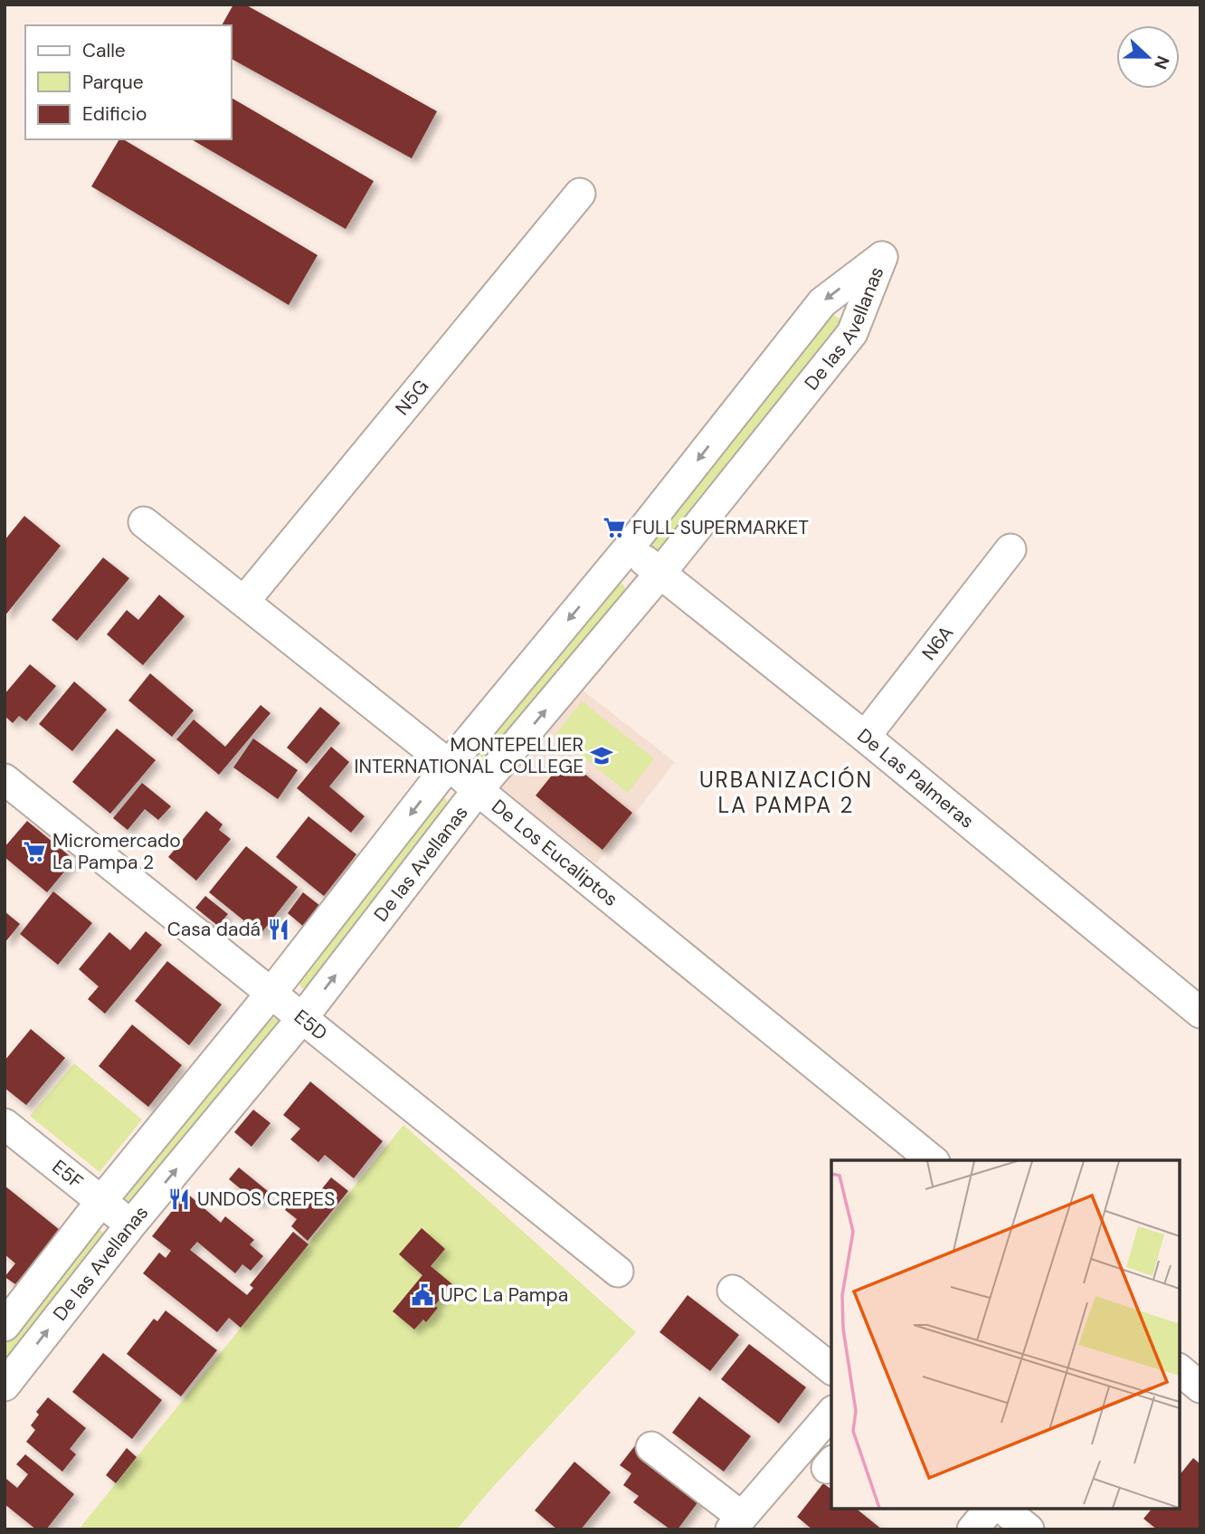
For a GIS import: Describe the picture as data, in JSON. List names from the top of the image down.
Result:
{
  "streets": {
    "street": [
      "De las Avellanas",
      "N5G",
      "N6A",
      "De Las Palmeras",
      "De Los Eucaliptos",
      "E5D",
      "E5F"
    ]
  },
  "crossings": [
    ["De las Avellanas", "De Las Palmeras"],
    ["De las Avellanas", "De Los Eucaliptos"],
    ["De las Avellanas", "E5D"],
    ["De las Avellanas", "E5F"],
    ["N5G", "De Los Eucaliptos"],
    ["N6A", "De Las Palmeras"]
  ],
  "districts": ["URBANIZACIÓN LA PAMPA 2"],
  "places": {
    "supermarket": ["FULL SUPERMARKET", "Micromercado La Pampa 2"],
    "school or university": ["MONTEPELLIER INTERNATIONAL COLLEGE"],
    "restaurant": ["Casa dadá", "UNDOS CREPES"],
    "public building": ["UPC La Pampa"]
  },
  "legend": ["Calle", "Parque", "Edificio"],
  "north": "right"
}
